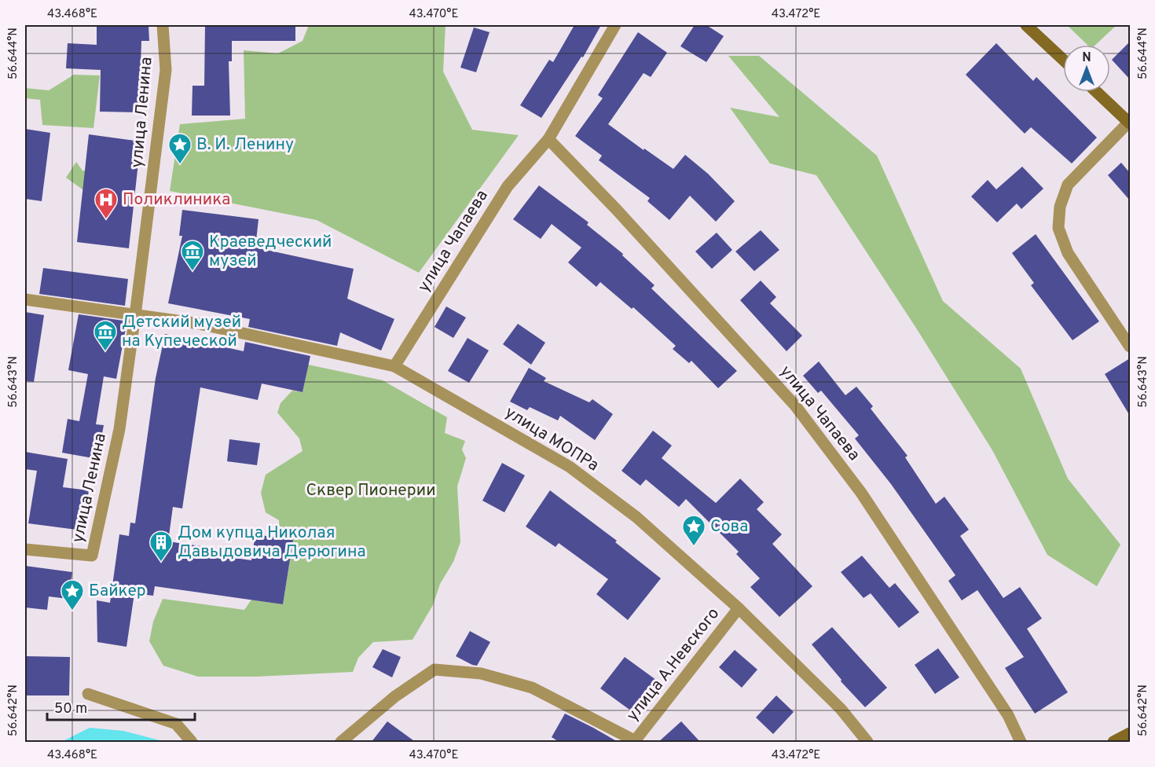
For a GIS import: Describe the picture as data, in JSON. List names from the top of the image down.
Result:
{
  "streets": {
    "street": [
      "улица Ленина",
      "улица Чапаева",
      "улица МОПРа",
      "улица А.Невского"
    ]
  },
  "crossings": [
    ["улица Ленина", "улица МОПРа"],
    ["улица Чапаева", "улица МОПРа"],
    ["улица МОПРа", "улица А.Невского"]
  ],
  "parks": ["Сквер Пионерии"],
  "places": {
    "place": ["В. И. Ленину", "Сова", "Байкер"],
    "hospital": ["Поликлиника"],
    "museum": ["Краеведческий музей", "Детский музей на Купеческой"],
    "building": ["Дом купца Николая Давыдовича Дерюгина"]
  },
  "scale_bar": "50 m",
  "north": "top",
  "coordinates": [
    "43.468°E",
    "43.470°E",
    "43.472°E",
    "56.644°N",
    "56.643°N",
    "56.642°N"
  ]
}
